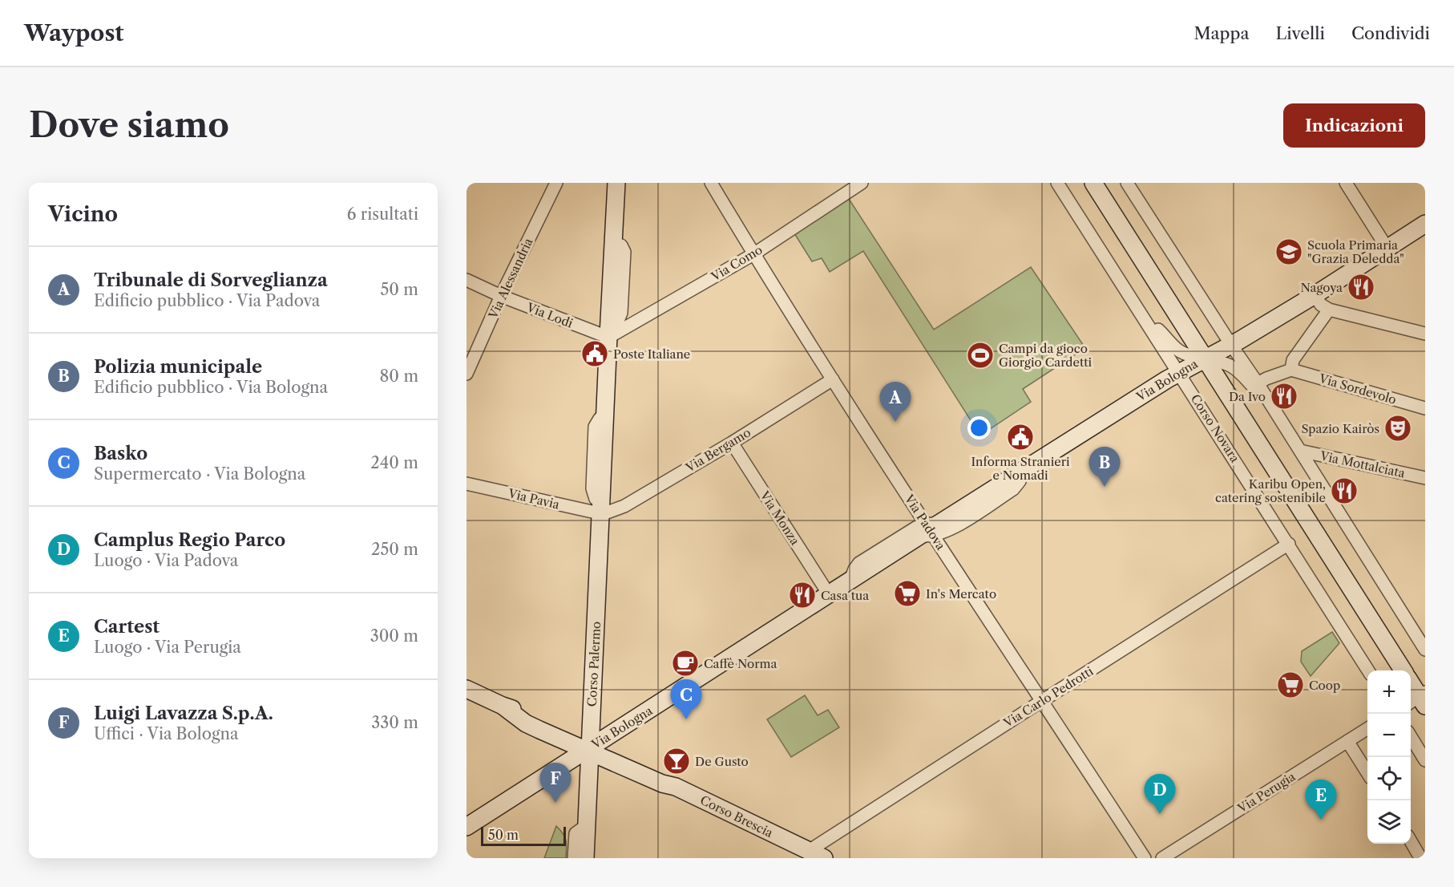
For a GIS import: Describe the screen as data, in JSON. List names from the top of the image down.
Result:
{
  "streets": {
    "main road": ["Via Bologna", "Corso Palermo", "Corso Brescia"],
    "street": [
      "Via Como",
      "Via Alessandria",
      "Via Lodi",
      "Via Sordevolo",
      "Corso Novara",
      "Via Bergamo",
      "Via Mottalciata",
      "Via Pavia",
      "Via Monza",
      "Via Padova",
      "Via Carlo Pedrotti",
      "Via Perugia"
    ]
  },
  "crossings": [
    ["Via Como", "Via Lodi"],
    ["Via Como", "Via Padova"],
    ["Via Como", "Corso Palermo"],
    ["Via Alessandria", "Via Lodi"],
    ["Via Lodi", "Corso Palermo"],
    ["Via Bologna", "Corso Novara"],
    ["Via Bologna", "Via Monza"],
    ["Via Bologna", "Via Padova"],
    ["Via Bologna", "Corso Palermo"],
    ["Via Bologna", "Corso Brescia"],
    ["Corso Novara", "Via Carlo Pedrotti"],
    ["Via Bergamo", "Via Pavia"],
    ["Via Bergamo", "Via Monza"],
    ["Via Bergamo", "Via Padova"],
    ["Via Bergamo", "Corso Palermo"],
    ["Via Pavia", "Corso Palermo"],
    ["Via Padova", "Via Carlo Pedrotti"],
    ["Corso Palermo", "Corso Brescia"],
    ["Via Carlo Pedrotti", "Corso Brescia"]
  ],
  "places": {
    "school or university": ["Scuola Primaria \"Grazia Deledda\""],
    "restaurant": [
      "Nagoya",
      "Da Ivo",
      "Karibu Open, catering sostenibile",
      "Casa tua"
    ],
    "public building": ["Poste Italiane", "Informa Stranieri e Nomadi"],
    "sports": ["Campi da gioco Giorgio Cardetti"],
    "theatre": ["Spazio Kairòs"],
    "supermarket": ["In's Mercato", "Coop"],
    "cafe": ["Caffè Norma"],
    "bar": ["De Gusto"]
  },
  "scale_bar": "50 m",
  "page": {
    "header": "Waypost",
    "nav": ["Mappa", "Livelli", "Condividi"],
    "buttons": "Indicazioni",
    "title": "Dove siamo",
    "heading": ["Vicino", "6 risultati"],
    "list": [
      {
        "mark": "A",
        "name": "Tribunale di Sorveglianza",
        "note": "Edificio pubblico · Via Padova",
        "value": "50 m"
      },
      {
        "mark": "B",
        "name": "Polizia municipale",
        "note": "Edificio pubblico · Via Bologna",
        "value": "80 m"
      },
      {
        "mark": "C",
        "name": "Basko",
        "note": "Supermercato · Via Bologna",
        "value": "240 m"
      },
      {
        "mark": "D",
        "name": "Camplus Regio Parco",
        "note": "Luogo · Via Padova",
        "value": "250 m"
      },
      {
        "mark": "E",
        "name": "Cartest",
        "note": "Luogo · Via Perugia",
        "value": "300 m"
      },
      {
        "mark": "F",
        "name": "Luigi Lavazza S.p.A.",
        "note": "Uffici · Via Bologna",
        "value": "330 m"
      }
    ],
    "pins": [
      "A",
      "B",
      "C",
      "F",
      "D",
      "E"
    ],
    "map_buttons": ["+", "−"],
    "scale": "50 m"
  }
}
